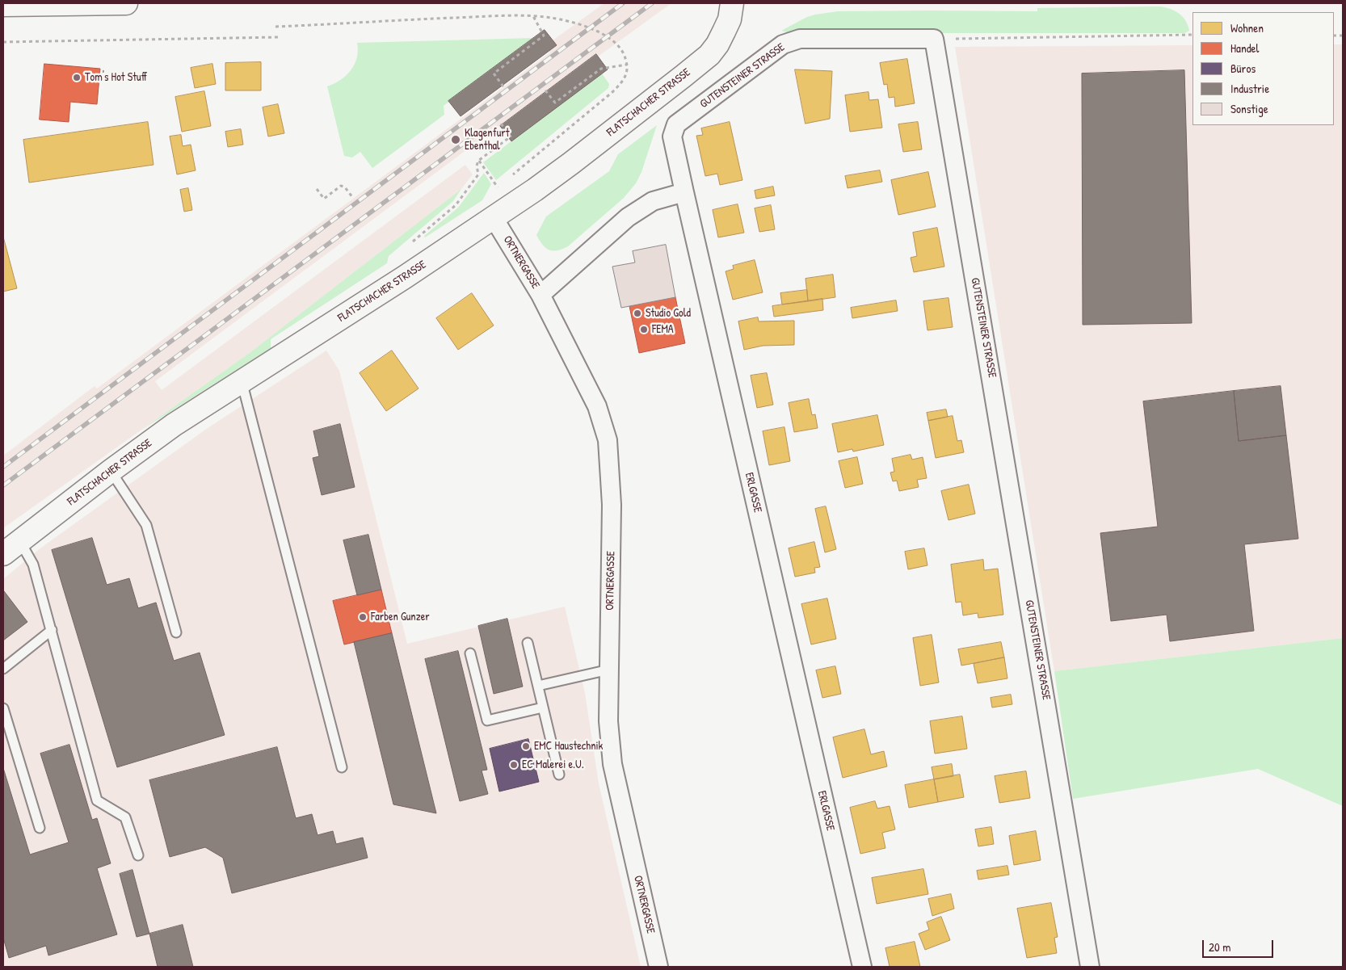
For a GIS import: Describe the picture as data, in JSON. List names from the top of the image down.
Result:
{
  "streets": {
    "street": [
      "GUTENSTEINER STRASSE",
      "FLATSCHACHER STRASSE",
      "ORTNERGASSE",
      "ERLGASSE"
    ]
  },
  "crossings": [
    ["GUTENSTEINER STRASSE", "ERLGASSE"],
    ["FLATSCHACHER STRASSE", "ORTNERGASSE"]
  ],
  "places": [
    "Tom's Hot Stuff",
    "Klagenfurt Ebenthal",
    "Studio Gold",
    "FEMA",
    "Farben Gunzer",
    "EMC Haustechnik",
    "EC Malerei e.U."
  ],
  "legend": [
    "Wohnen",
    "Handel",
    "Büros",
    "Industrie",
    "Sonstige"
  ],
  "scale_bar": "20 m"
}
